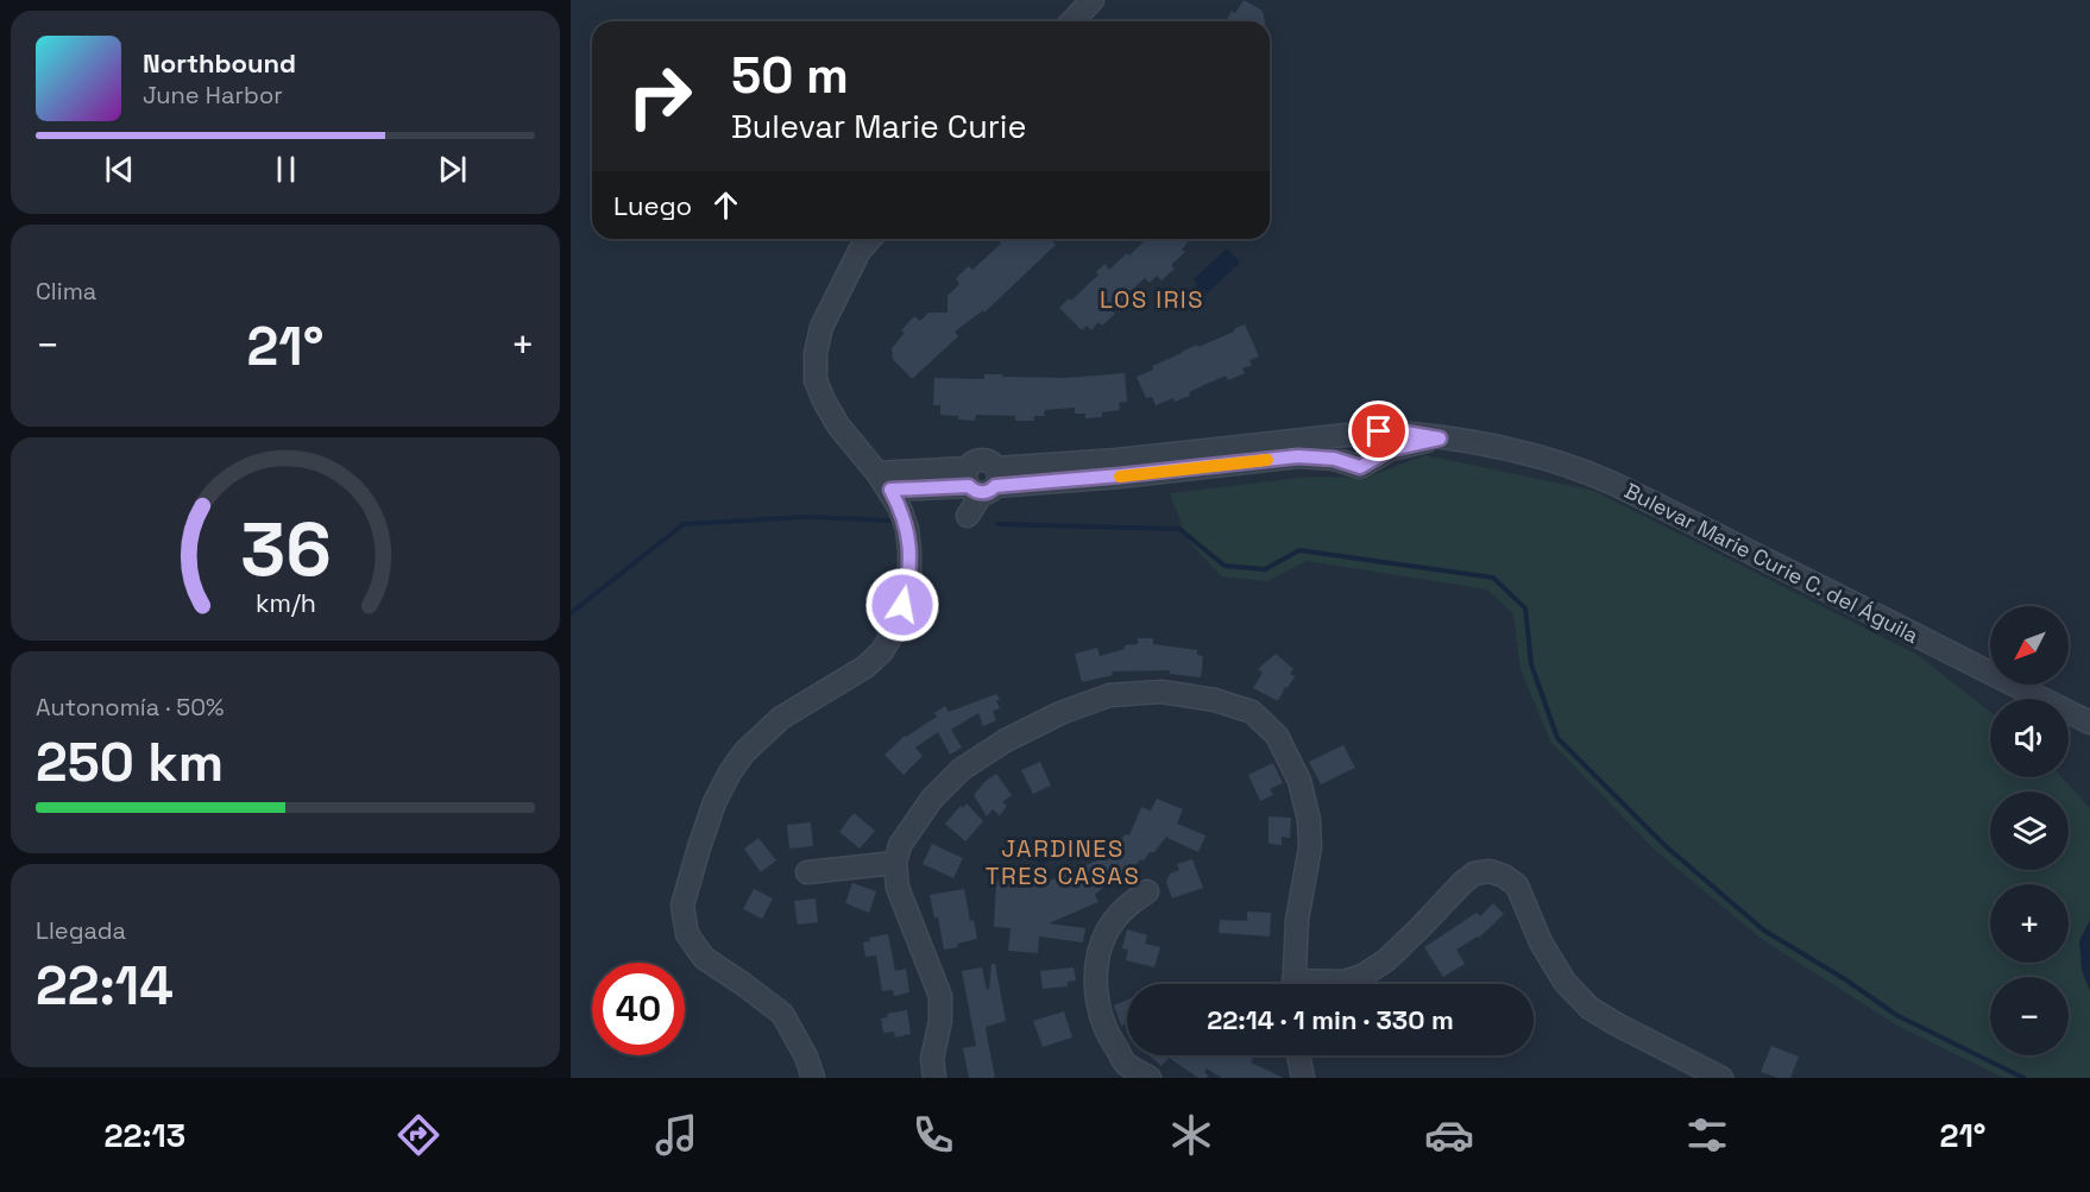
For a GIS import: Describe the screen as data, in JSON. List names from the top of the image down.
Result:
{
  "streets": {
    "street": ["Bulevar Marie Curie C. del Águila"]
  },
  "districts": ["LOS IRIS", "JARDINES TRES CASAS"],
  "north": "bottom left",
  "page": {
    "turn": ["50 m", "Bulevar Marie Curie"],
    "song": ["Northbound", "June Harbor"],
    "then": "Luego",
    "tile": [
      "Clima",
      ["Autonomía · 50%", "250 km"],
      ["Llegada", "22:14"]
    ],
    "heat": ["−", "21°", "+"],
    "map_buttons": ["+", "−"],
    "limit": "40",
    "trip": "22:14 · 1 min · 330 m",
    "tabs": ["22:13", "21°"],
    "gauge": ["36", "km/h"]
  }
}
